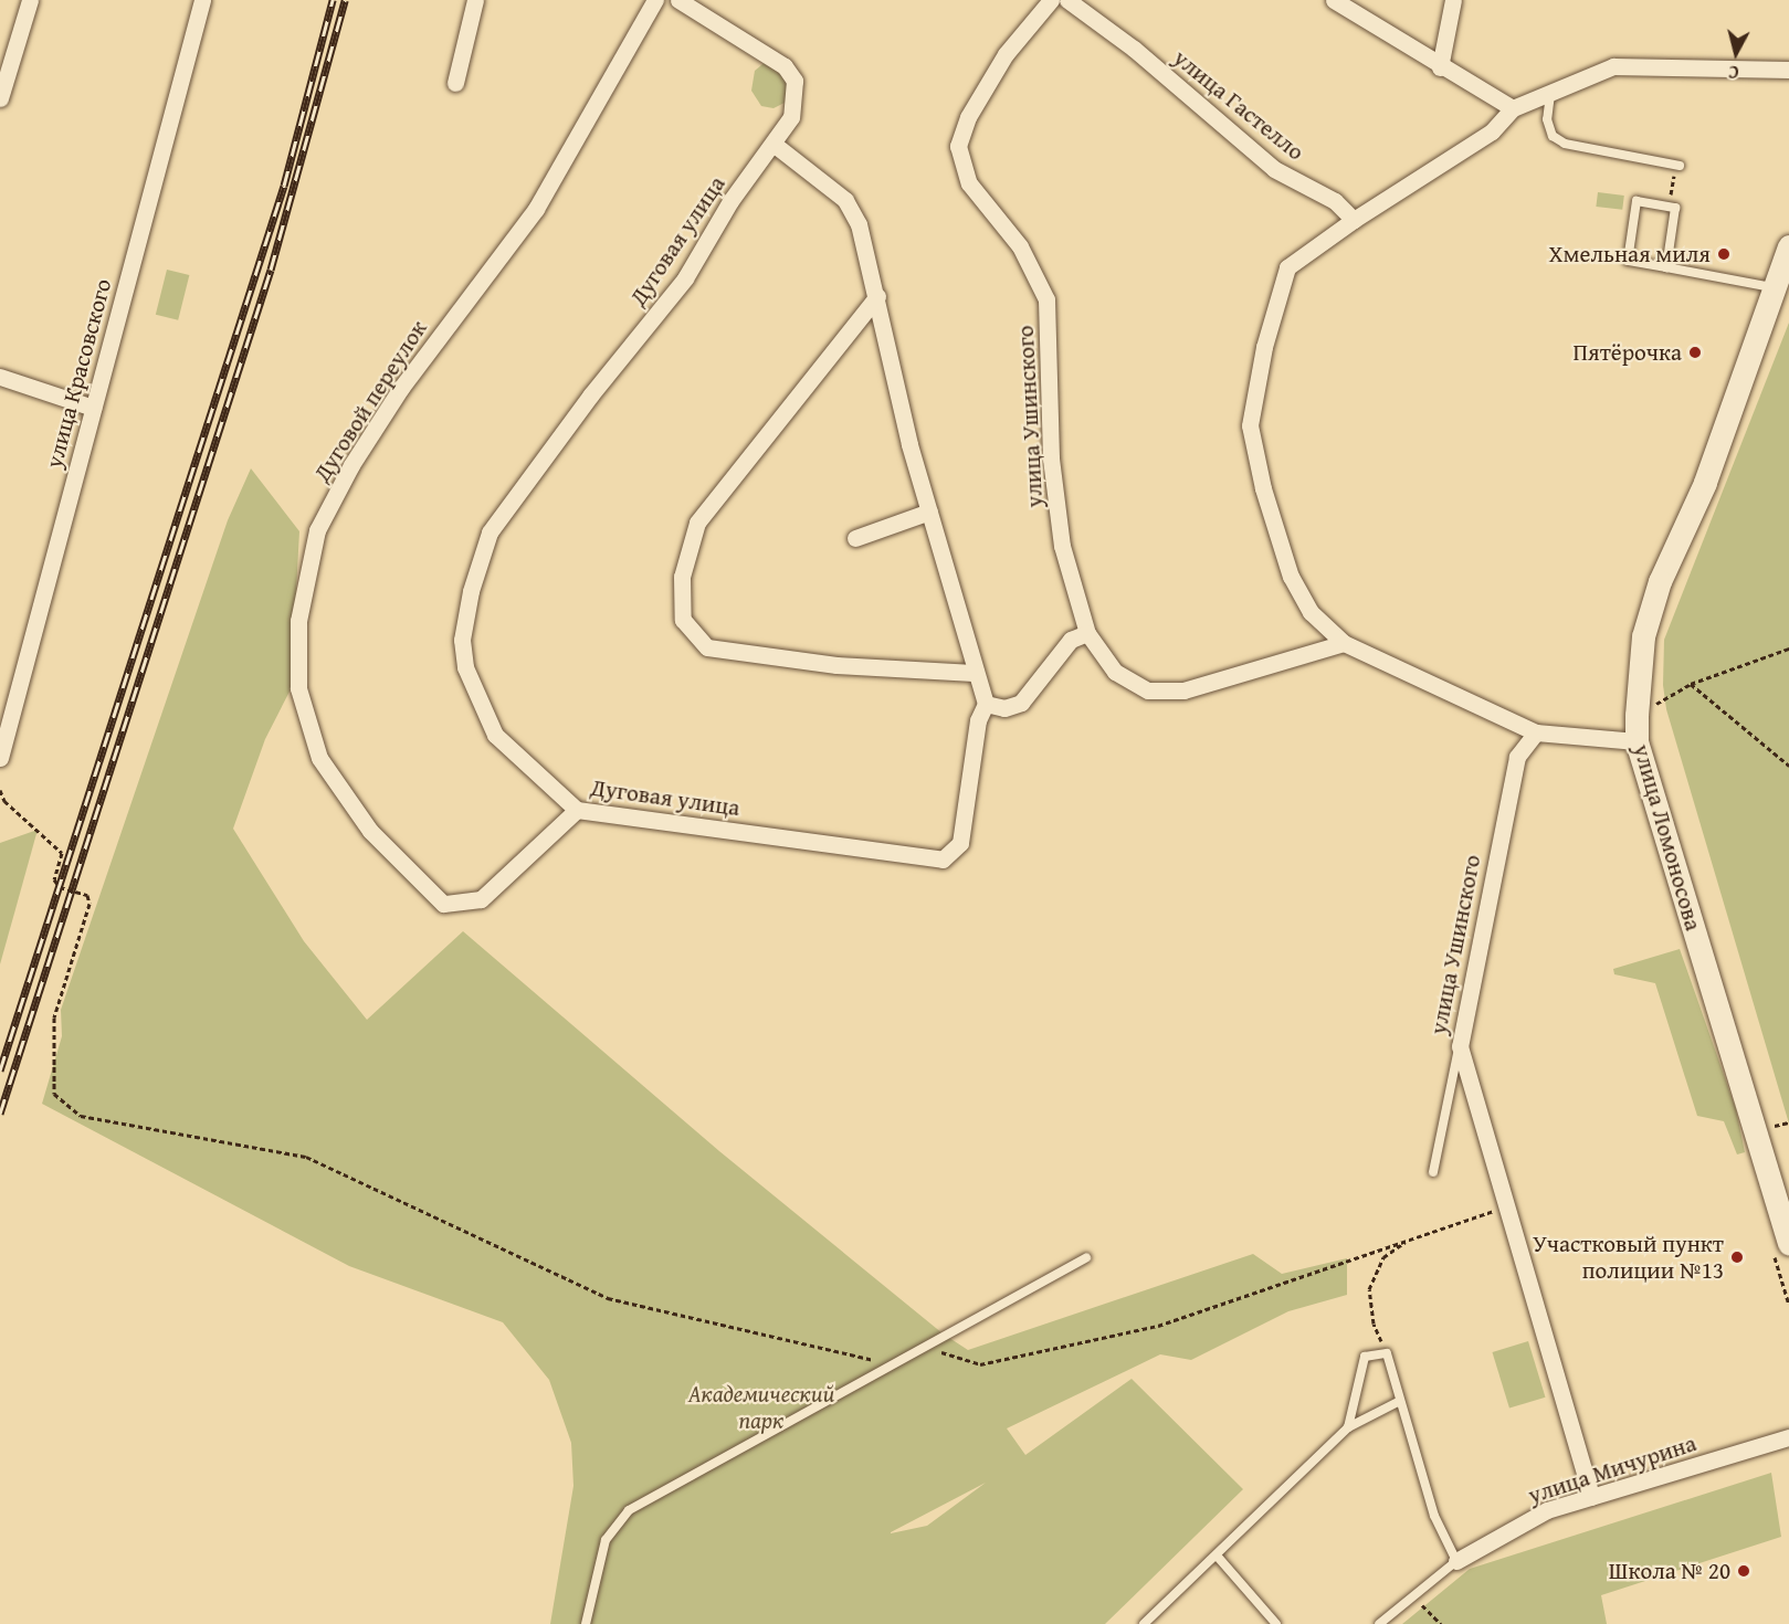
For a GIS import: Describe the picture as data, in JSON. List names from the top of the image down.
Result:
{
  "streets": {
    "main road": ["улица Ломоносова"],
    "street": [
      "улица Гастелло",
      "Дуговая улица",
      "улица Красовского",
      "Дуговой переулок",
      "улица Ушинского",
      "улица Мичурина"
    ]
  },
  "crossings": [
    ["Дуговая улица", "Дуговой переулок"]
  ],
  "parks": ["Академический парк"],
  "places": [
    "Хмельная миля",
    "Пятёрочка",
    "Участковый пункт полиции №13",
    "Школа № 20"
  ],
  "north": "bottom"
}
